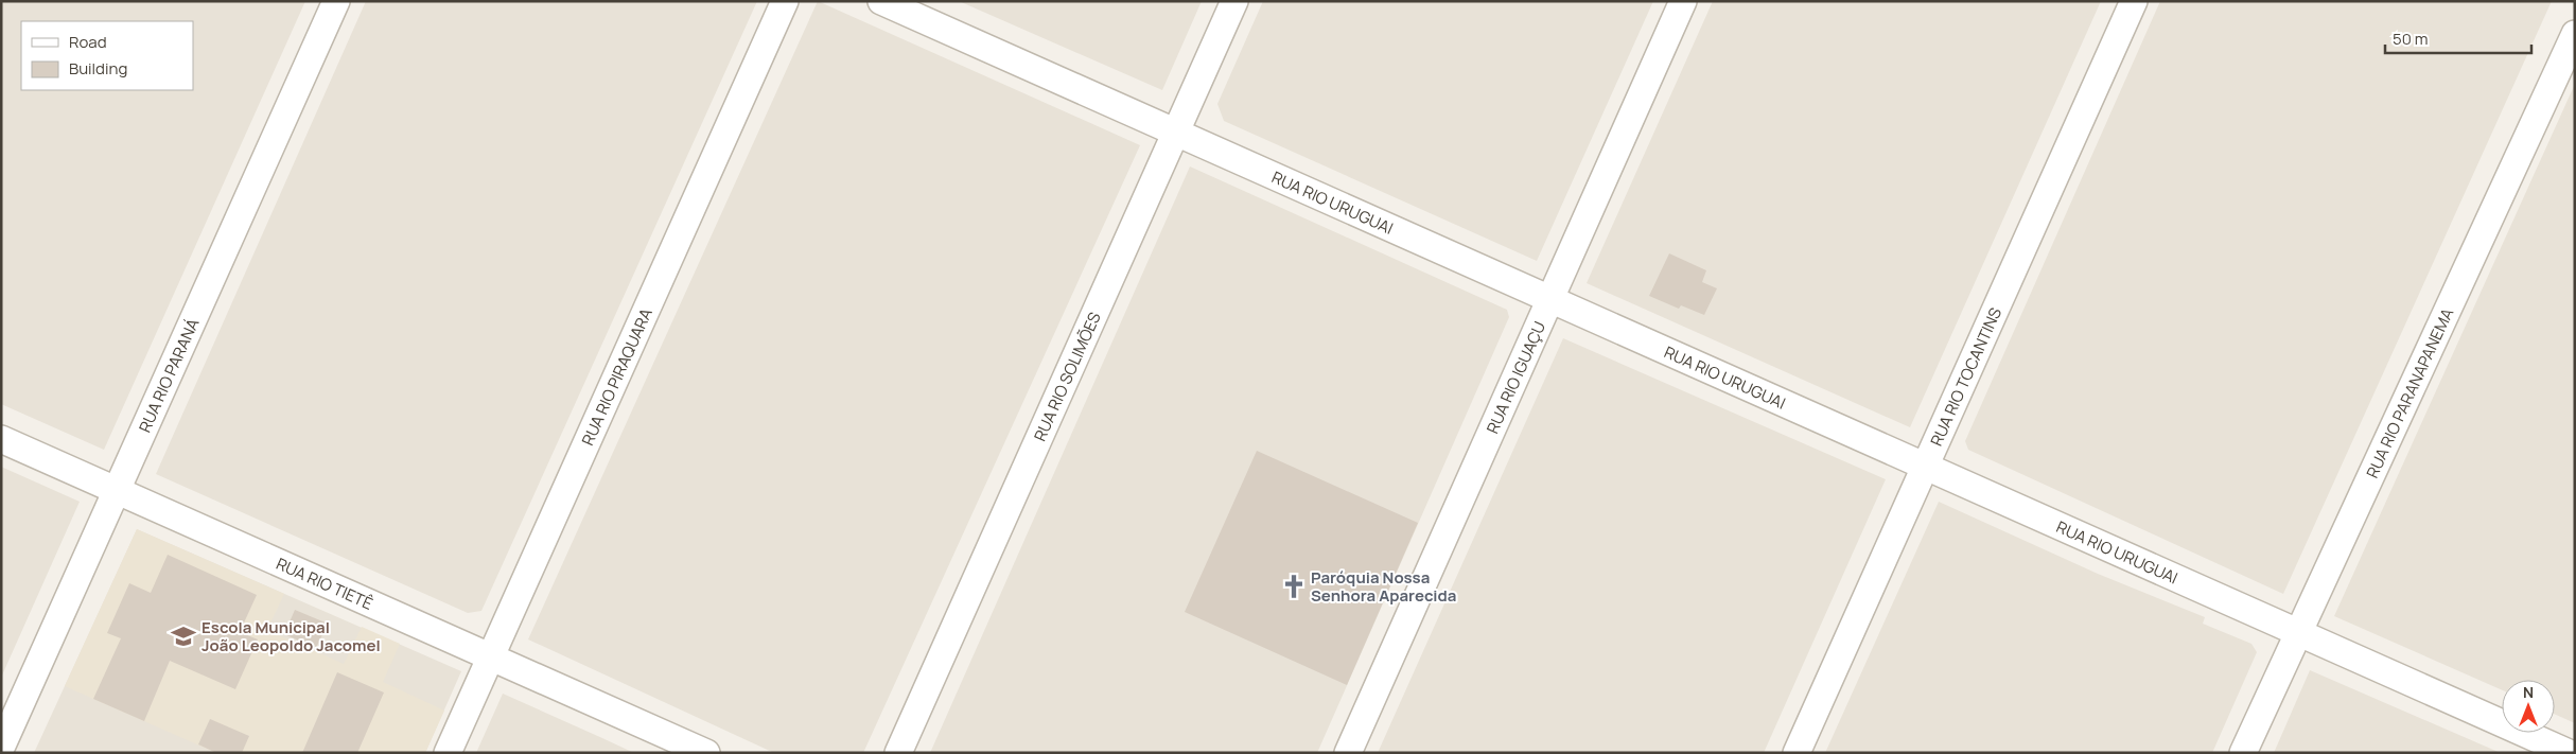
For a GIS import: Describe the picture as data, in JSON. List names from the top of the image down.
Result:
{
  "streets": {
    "street": [
      "RUA RIO URUGUAI",
      "RUA RIO PARANÁ",
      "RUA RIO PIRAQUARA",
      "RUA RIO SOLIMÕES",
      "RUA RIO IGUAÇU",
      "RUA RIO TOCANTINS",
      "RUA RIO PARANAPANEMA",
      "RUA RIO TIETÊ"
    ]
  },
  "crossings": [
    ["RUA RIO URUGUAI", "RUA RIO SOLIMÕES"],
    ["RUA RIO URUGUAI", "RUA RIO IGUAÇU"],
    ["RUA RIO URUGUAI", "RUA RIO TOCANTINS"],
    ["RUA RIO URUGUAI", "RUA RIO PARANAPANEMA"],
    ["RUA RIO PARANÁ", "RUA RIO TIETÊ"],
    ["RUA RIO PIRAQUARA", "RUA RIO TIETÊ"]
  ],
  "places": {
    "church": ["Paróquia Nossa Senhora Aparecida"],
    "school or university": ["Escola Municipal João Leopoldo Jacomel"]
  },
  "legend": ["Road", "Building"],
  "scale_bar": "50 m",
  "north": "top"
}
